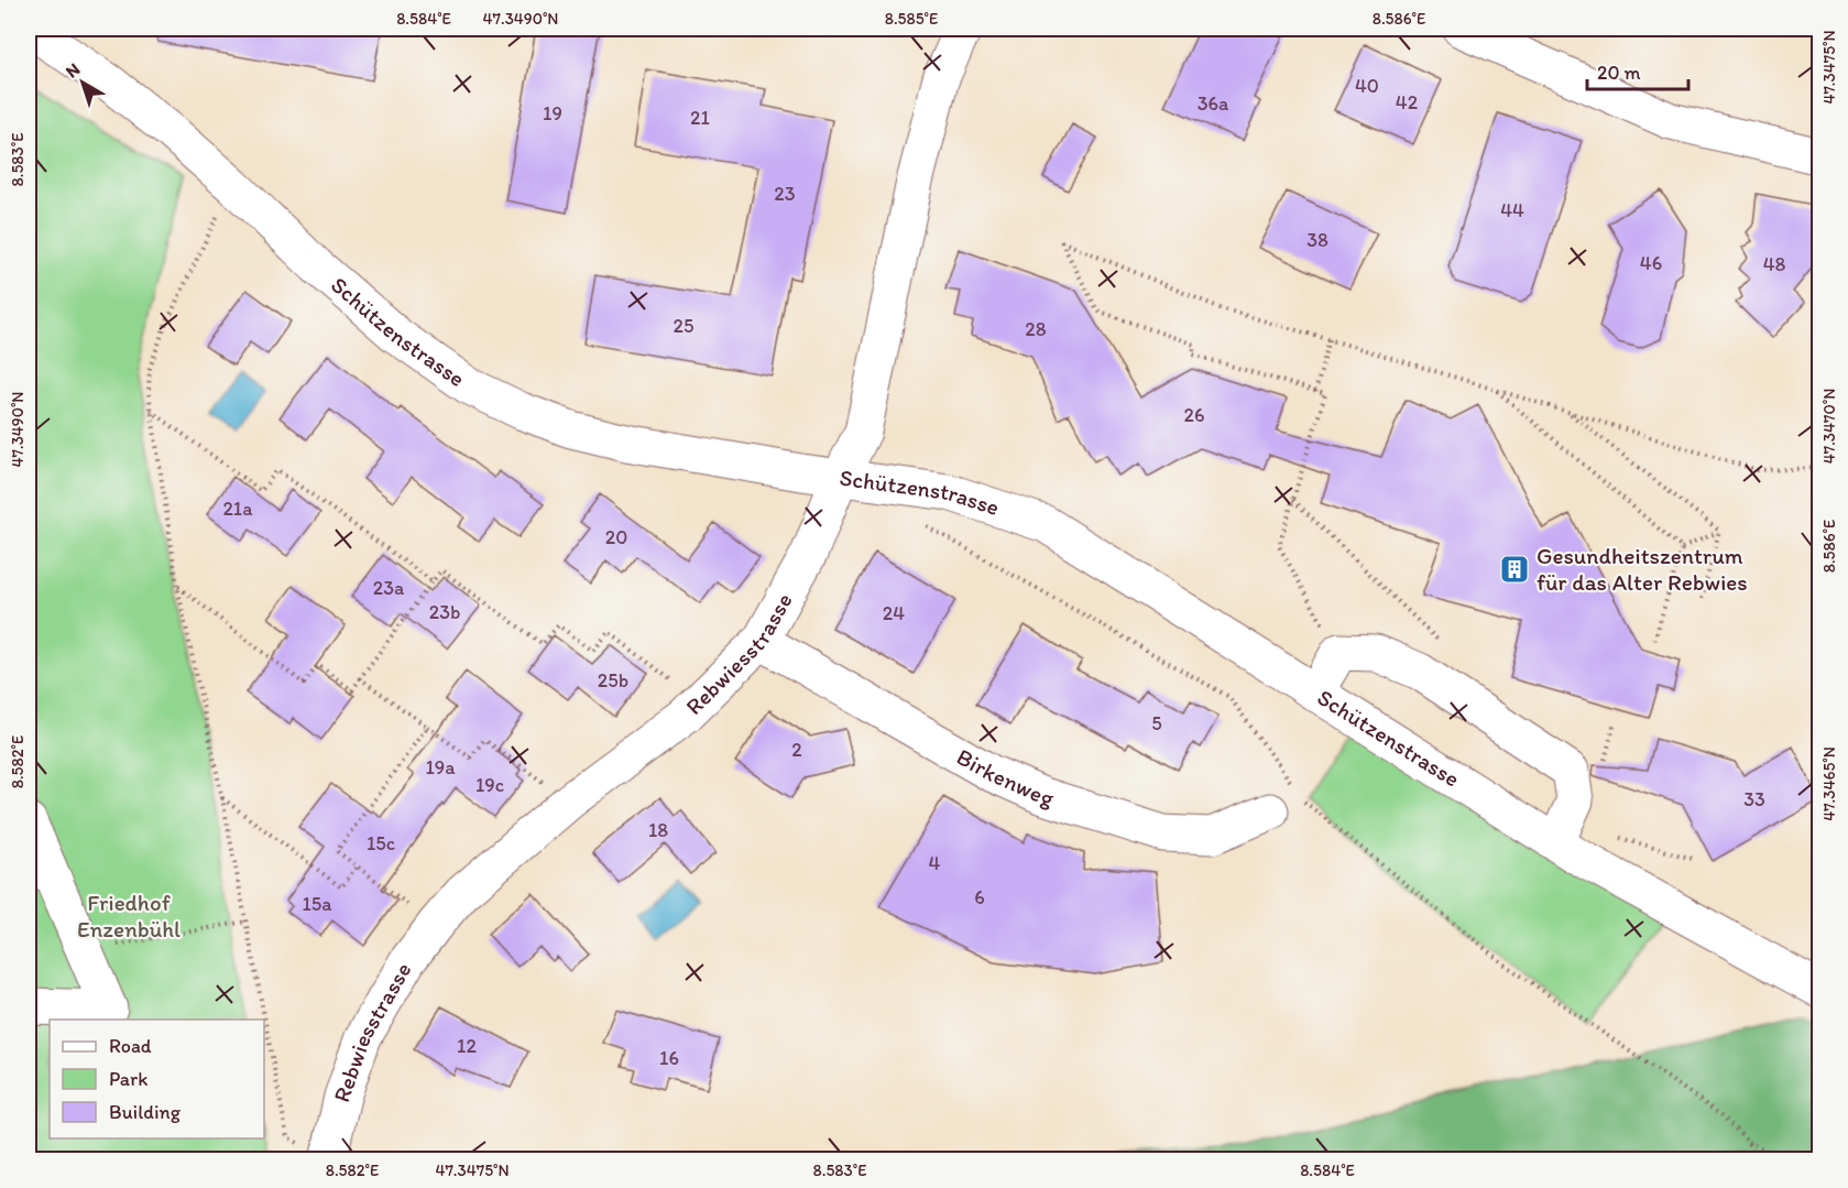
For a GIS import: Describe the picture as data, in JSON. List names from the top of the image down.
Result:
{
  "streets": {
    "street": ["Schützenstrasse", "Rebwiesstrasse", "Birkenweg"]
  },
  "crossings": [
    ["Schützenstrasse", "Rebwiesstrasse"],
    ["Rebwiesstrasse", "Birkenweg"]
  ],
  "parks": ["Friedhof Enzenbühl"],
  "places": {
    "building": ["Gesundheitszentrum für das Alter Rebwies"]
  },
  "house_numbers": [
    "40",
    "42",
    "36a",
    "19",
    "21",
    "23",
    "44",
    "38",
    "46",
    "48",
    "25",
    "28",
    "26",
    "21a",
    "20",
    "23a",
    "23b",
    "24",
    "25b",
    "5",
    "2",
    "19a",
    "19c",
    "33",
    "18",
    "15c",
    "4",
    "6",
    "15a",
    "12",
    "16"
  ],
  "legend": ["Road", "Park", "Building"],
  "scale_bar": "20 m",
  "north": "top left",
  "coordinates": [
    "8.584°E",
    "47.3490°N",
    "8.585°E",
    "8.586°E",
    "47.3475°N",
    "8.583°E",
    "47.3470°N",
    "8.582°E",
    "47.3465°N"
  ]
}
